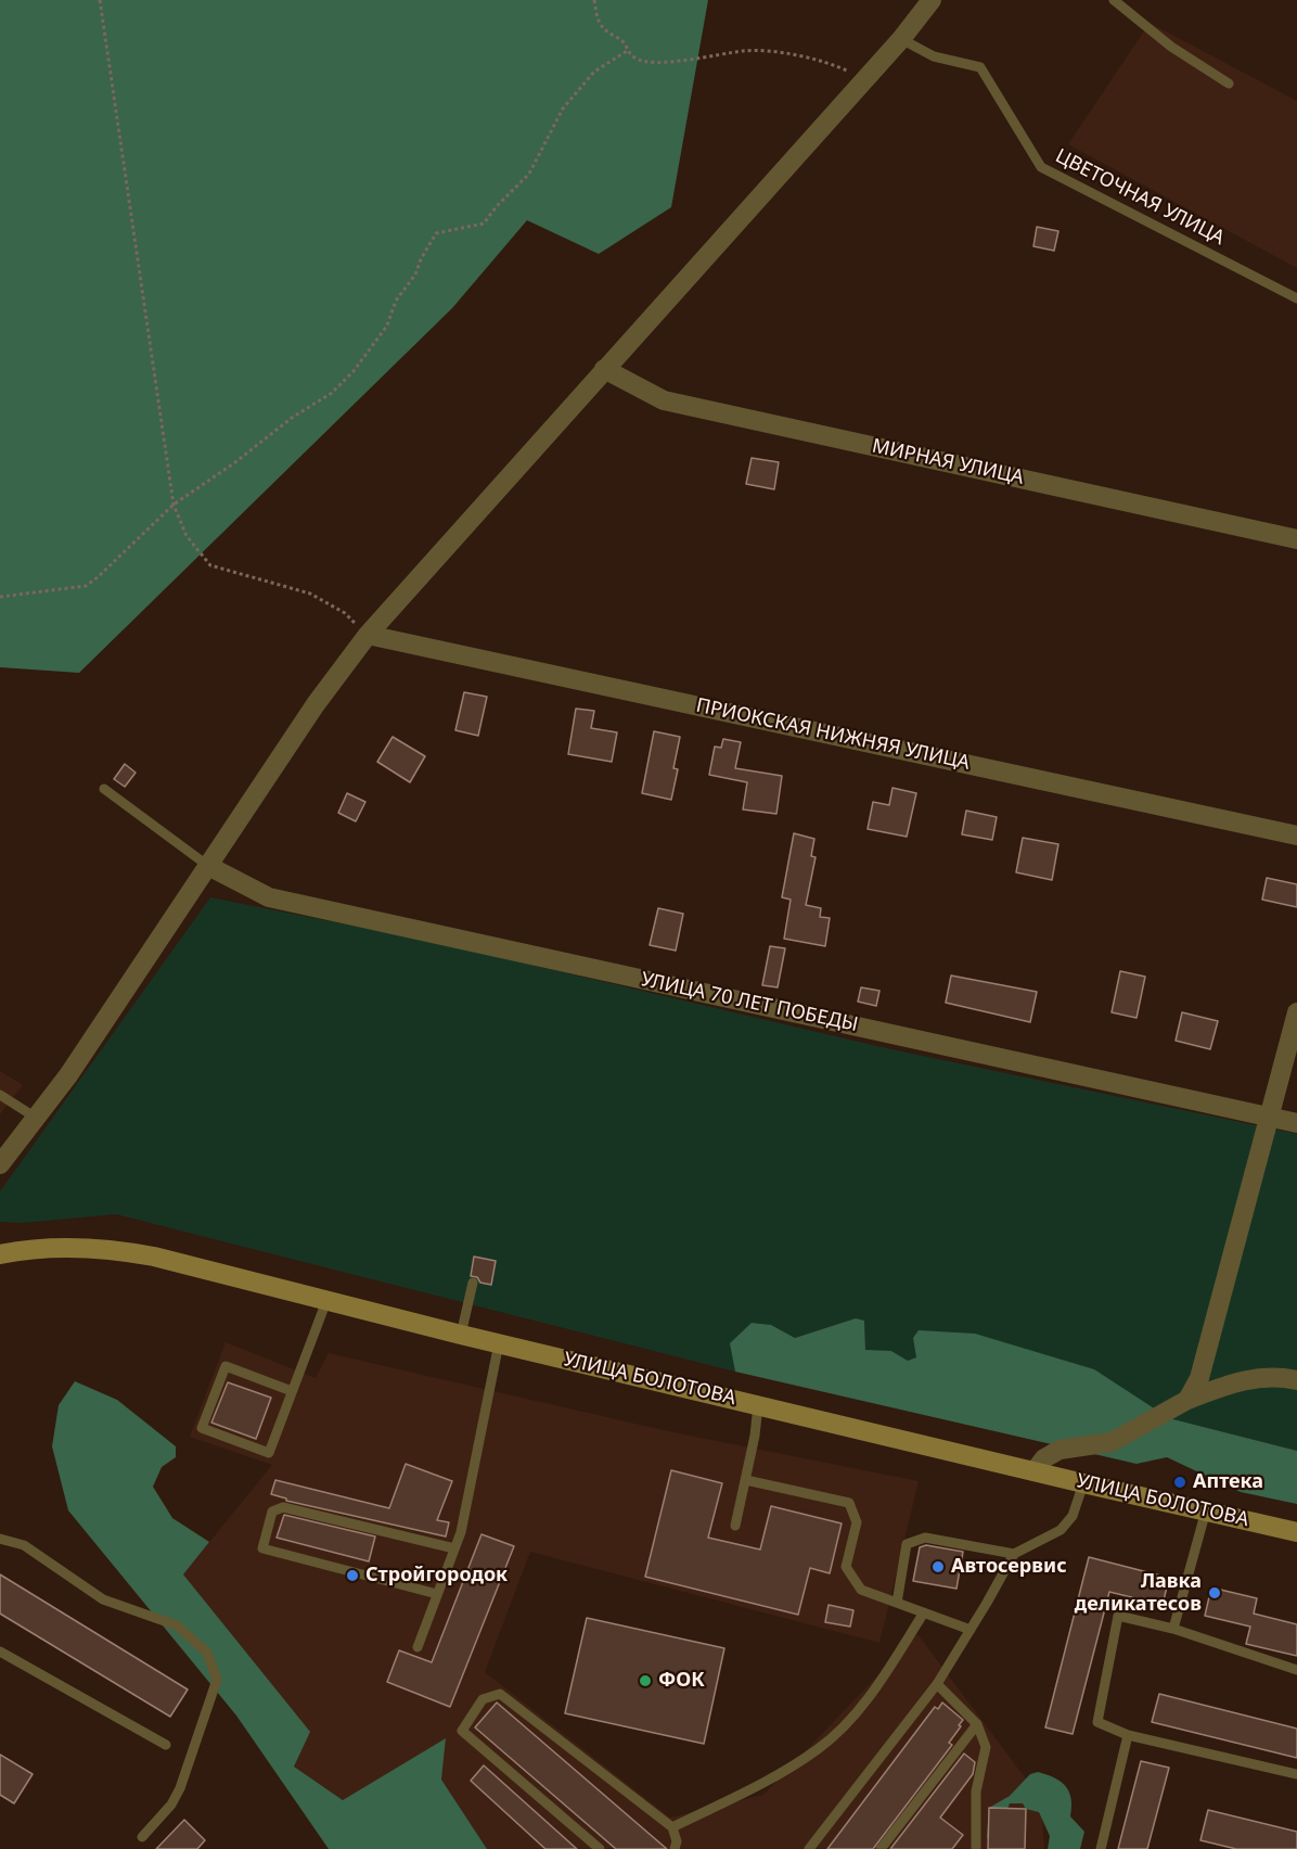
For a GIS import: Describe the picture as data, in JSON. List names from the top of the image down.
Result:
{
  "streets": {
    "main road": ["УЛИЦА БОЛОТОВА"],
    "street": ["МИРНАЯ УЛИЦА", "ПРИОКСКАЯ НИЖНЯЯ УЛИЦА", "УЛИЦА 70 ЛЕТ ПОБЕДЫ"],
    "lane": ["ЦВЕТОЧНАЯ УЛИЦА"]
  },
  "places": [
    "Аптека",
    "Автосервис",
    "Стройгородок",
    "Лавка деликатесов",
    "ФОК"
  ]
}
